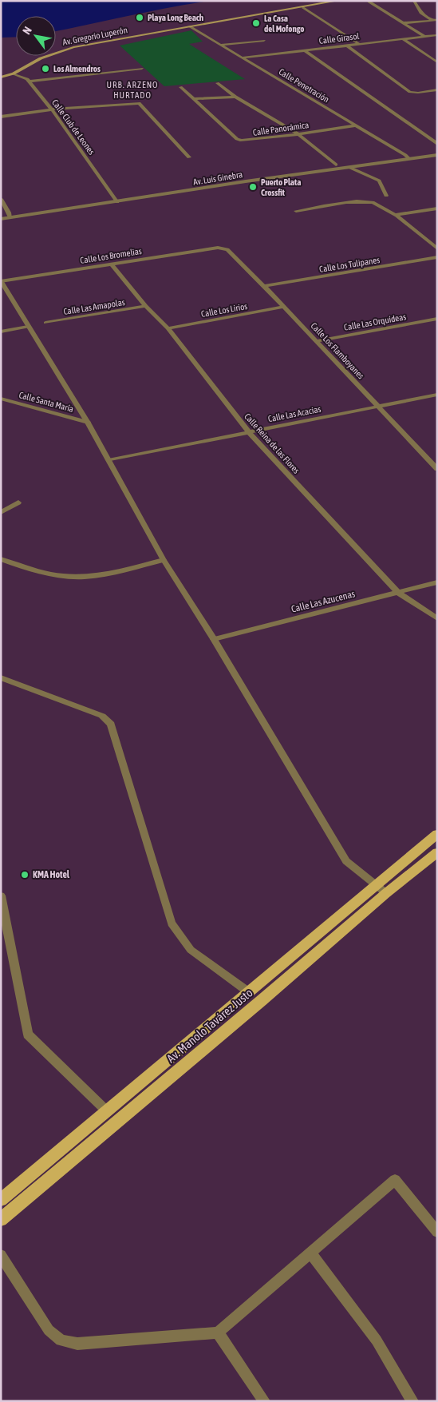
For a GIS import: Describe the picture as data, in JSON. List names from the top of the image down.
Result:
{
  "streets": {
    "main road": ["Av. Gregorio Luperón", "Av. Manolo Tavárez Justo"],
    "street": [
      "Calle Girasol",
      "Calle Penetración",
      "Calle Club de Leones",
      "Calle Panorámica",
      "Av. Luis Ginebra",
      "Calle Los Bromelias",
      "Calle Los Tulipanes",
      "Calle Las Amapolas",
      "Calle Los Lirios",
      "Calle Las Orquídeas",
      "Calle Los Flamboyanes",
      "Calle Santa María",
      "Calle Las Acacias",
      "Calle Reina de las Flores",
      "Calle Las Azucenas"
    ]
  },
  "crossings": [
    ["Av. Gregorio Luperón", "Calle Penetración"],
    ["Av. Gregorio Luperón", "Calle Club de Leones"],
    ["Calle Girasol", "Calle Penetración"],
    ["Calle Penetración", "Calle Panorámica"],
    ["Calle Penetración", "Av. Luis Ginebra"],
    ["Calle Club de Leones", "Av. Luis Ginebra"],
    ["Calle Los Bromelias", "Calle Los Flamboyanes"],
    ["Calle Los Bromelias", "Calle Reina de las Flores"],
    ["Calle Los Tulipanes", "Calle Los Flamboyanes"],
    ["Calle Las Amapolas", "Calle Reina de las Flores"],
    ["Calle Los Lirios", "Calle Los Flamboyanes"],
    ["Calle Los Lirios", "Calle Reina de las Flores"],
    ["Calle Las Orquídeas", "Calle Los Flamboyanes"],
    ["Calle Los Flamboyanes", "Calle Las Acacias"],
    ["Calle Las Acacias", "Calle Reina de las Flores"],
    ["Calle Reina de las Flores", "Calle Las Azucenas"]
  ],
  "districts": ["URB. ARZENO HURTADO"],
  "places": [
    "Playa Long Beach",
    "La Casa del Mofongo",
    "Los Almendros",
    "Puerto Plata Crossfit",
    "KMA Hotel"
  ],
  "north": "top left"
}
